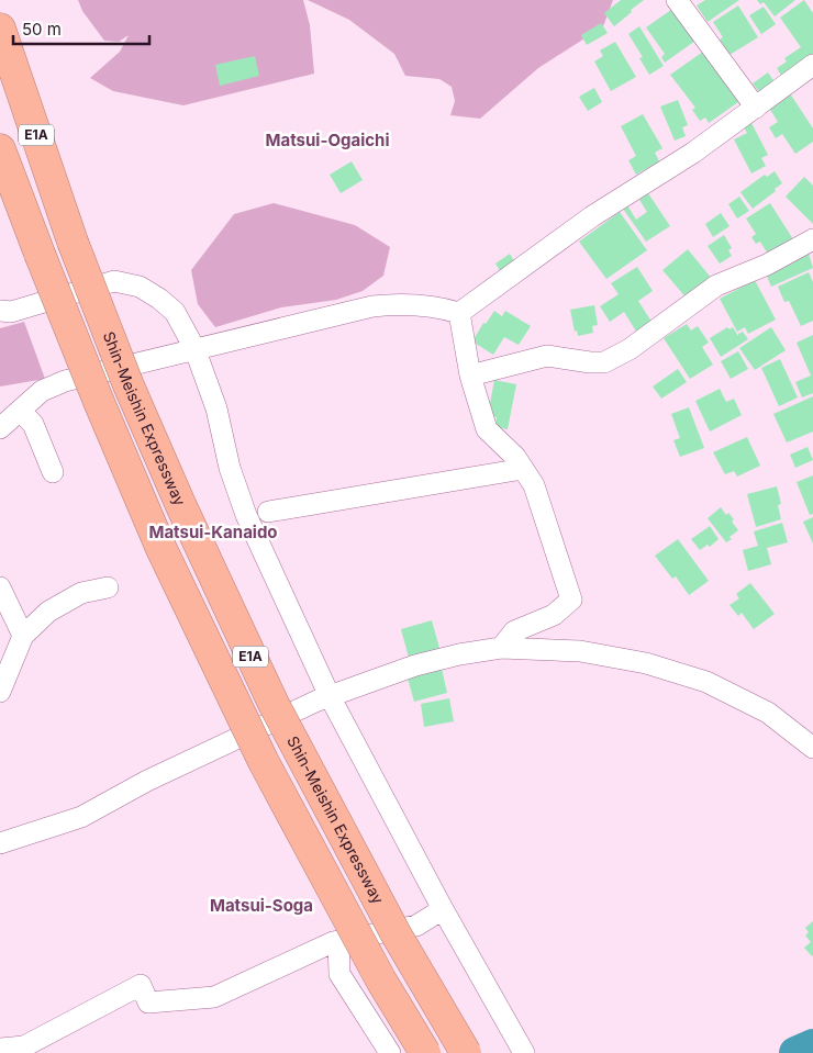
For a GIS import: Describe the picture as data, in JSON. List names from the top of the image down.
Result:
{
  "streets": {
    "highway": ["E1A", "Shin-Meishin Expressway"]
  },
  "districts": ["Matsui-Ogaichi", "Matsui-Kanaido", "Matsui-Soga"],
  "scale_bar": "50 m"
}
